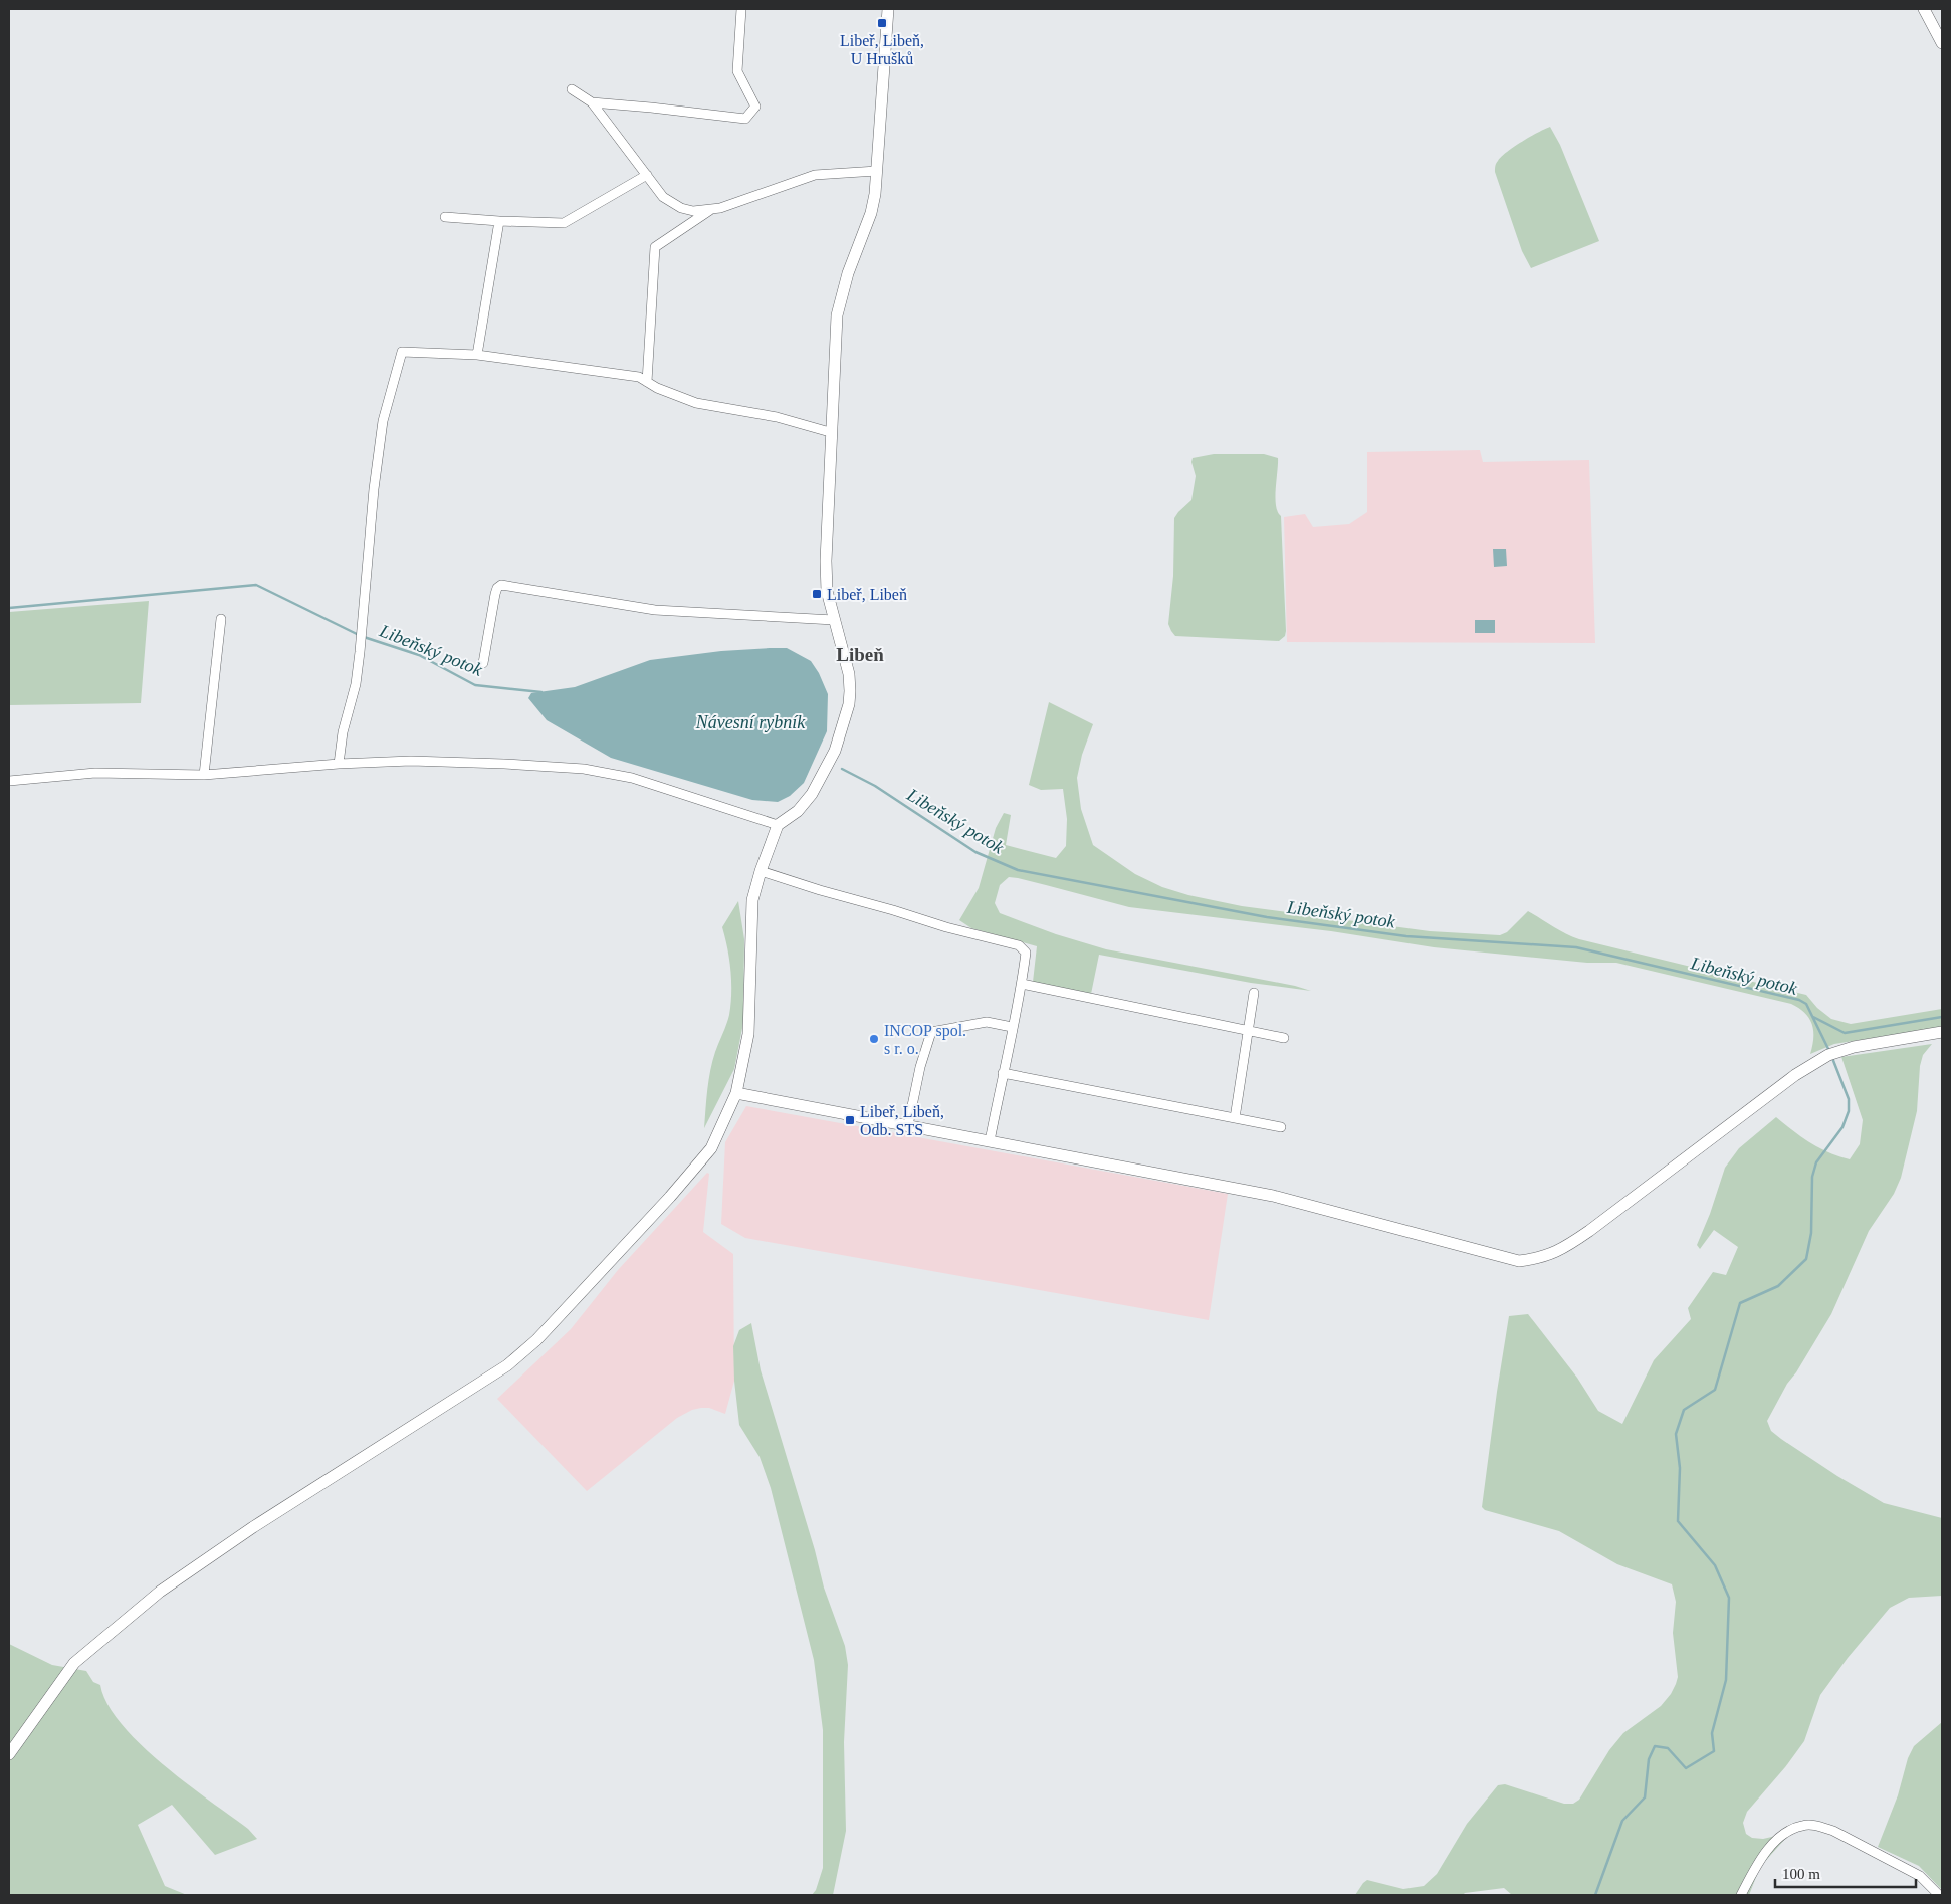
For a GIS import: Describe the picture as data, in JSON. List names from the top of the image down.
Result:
{
  "districts": ["Libeň"],
  "water": ["Libeňský potok", "Návesní rybník"],
  "places": {
    "transit": ["Libeř, Libeň, U Hrušků", "Libeř, Libeň", "Libeř, Libeň, Odb. STS"],
    "other": ["INCOP spol. s r. o."]
  },
  "scale_bar": "100 m"
}
